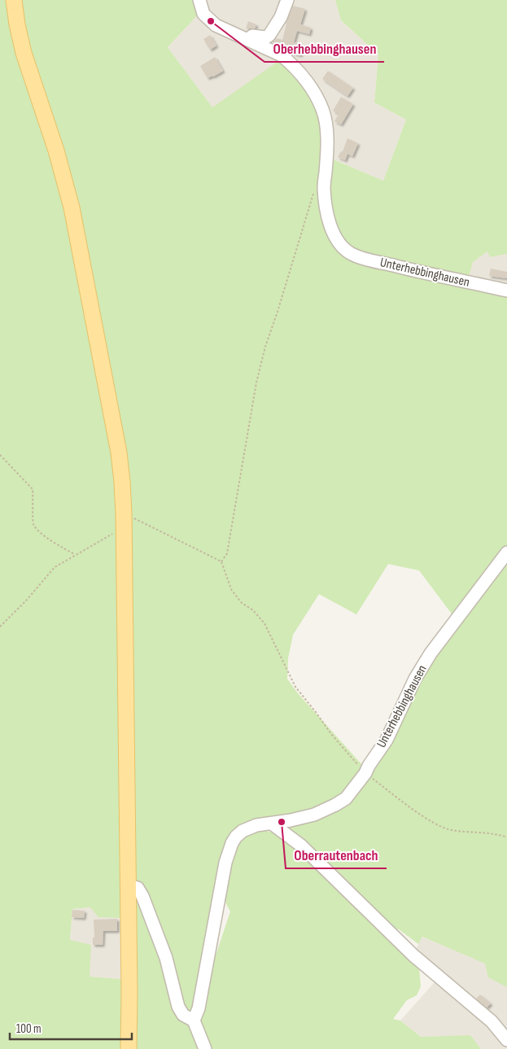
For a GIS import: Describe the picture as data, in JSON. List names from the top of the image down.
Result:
{
  "streets": {
    "street": ["Unterhebbinghausen"]
  },
  "places": ["Oberhebbinghausen", "Oberrautenbach"],
  "scale_bar": "100 m"
}
